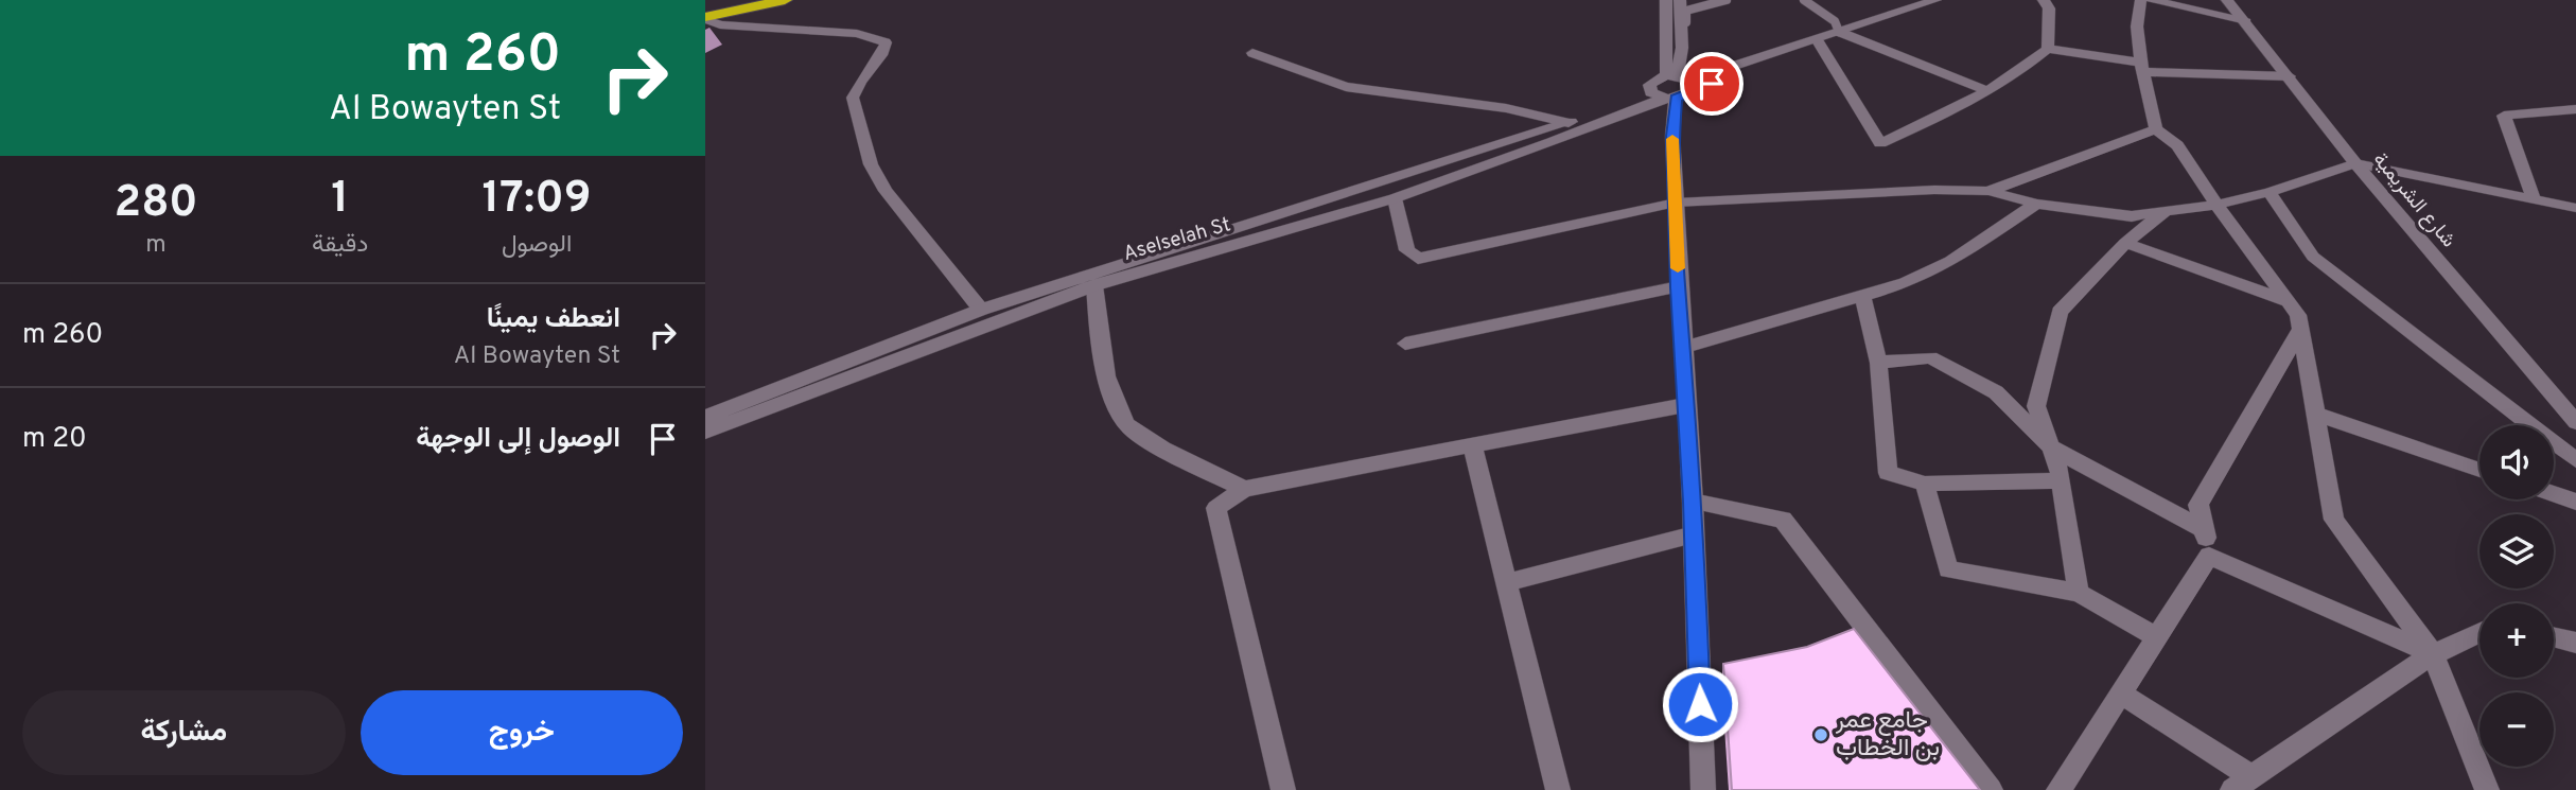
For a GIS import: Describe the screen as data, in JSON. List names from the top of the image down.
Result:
{
  "streets": {
    "street": ["شارع الشريمية", "Aselselah St"]
  },
  "places": ["جامع عمر بن الخطاب"],
  "page": {
    "turn": ["260 m", "Al Bowayten St"],
    "eta": [
      "17:09",
      "الوصول",
      "1",
      "دقيقة",
      "280",
      "m"
    ],
    "list": [
      {
        "name": "انعطف يمينًا",
        "note": "Al Bowayten St",
        "value": "260 m"
      },
      {
        "name": "الوصول إلى الوجهة",
        "value": "20 m"
      }
    ],
    "map_buttons": ["+", "−"],
    "buttons": ["خروج", "مشاركة"]
  }
}
